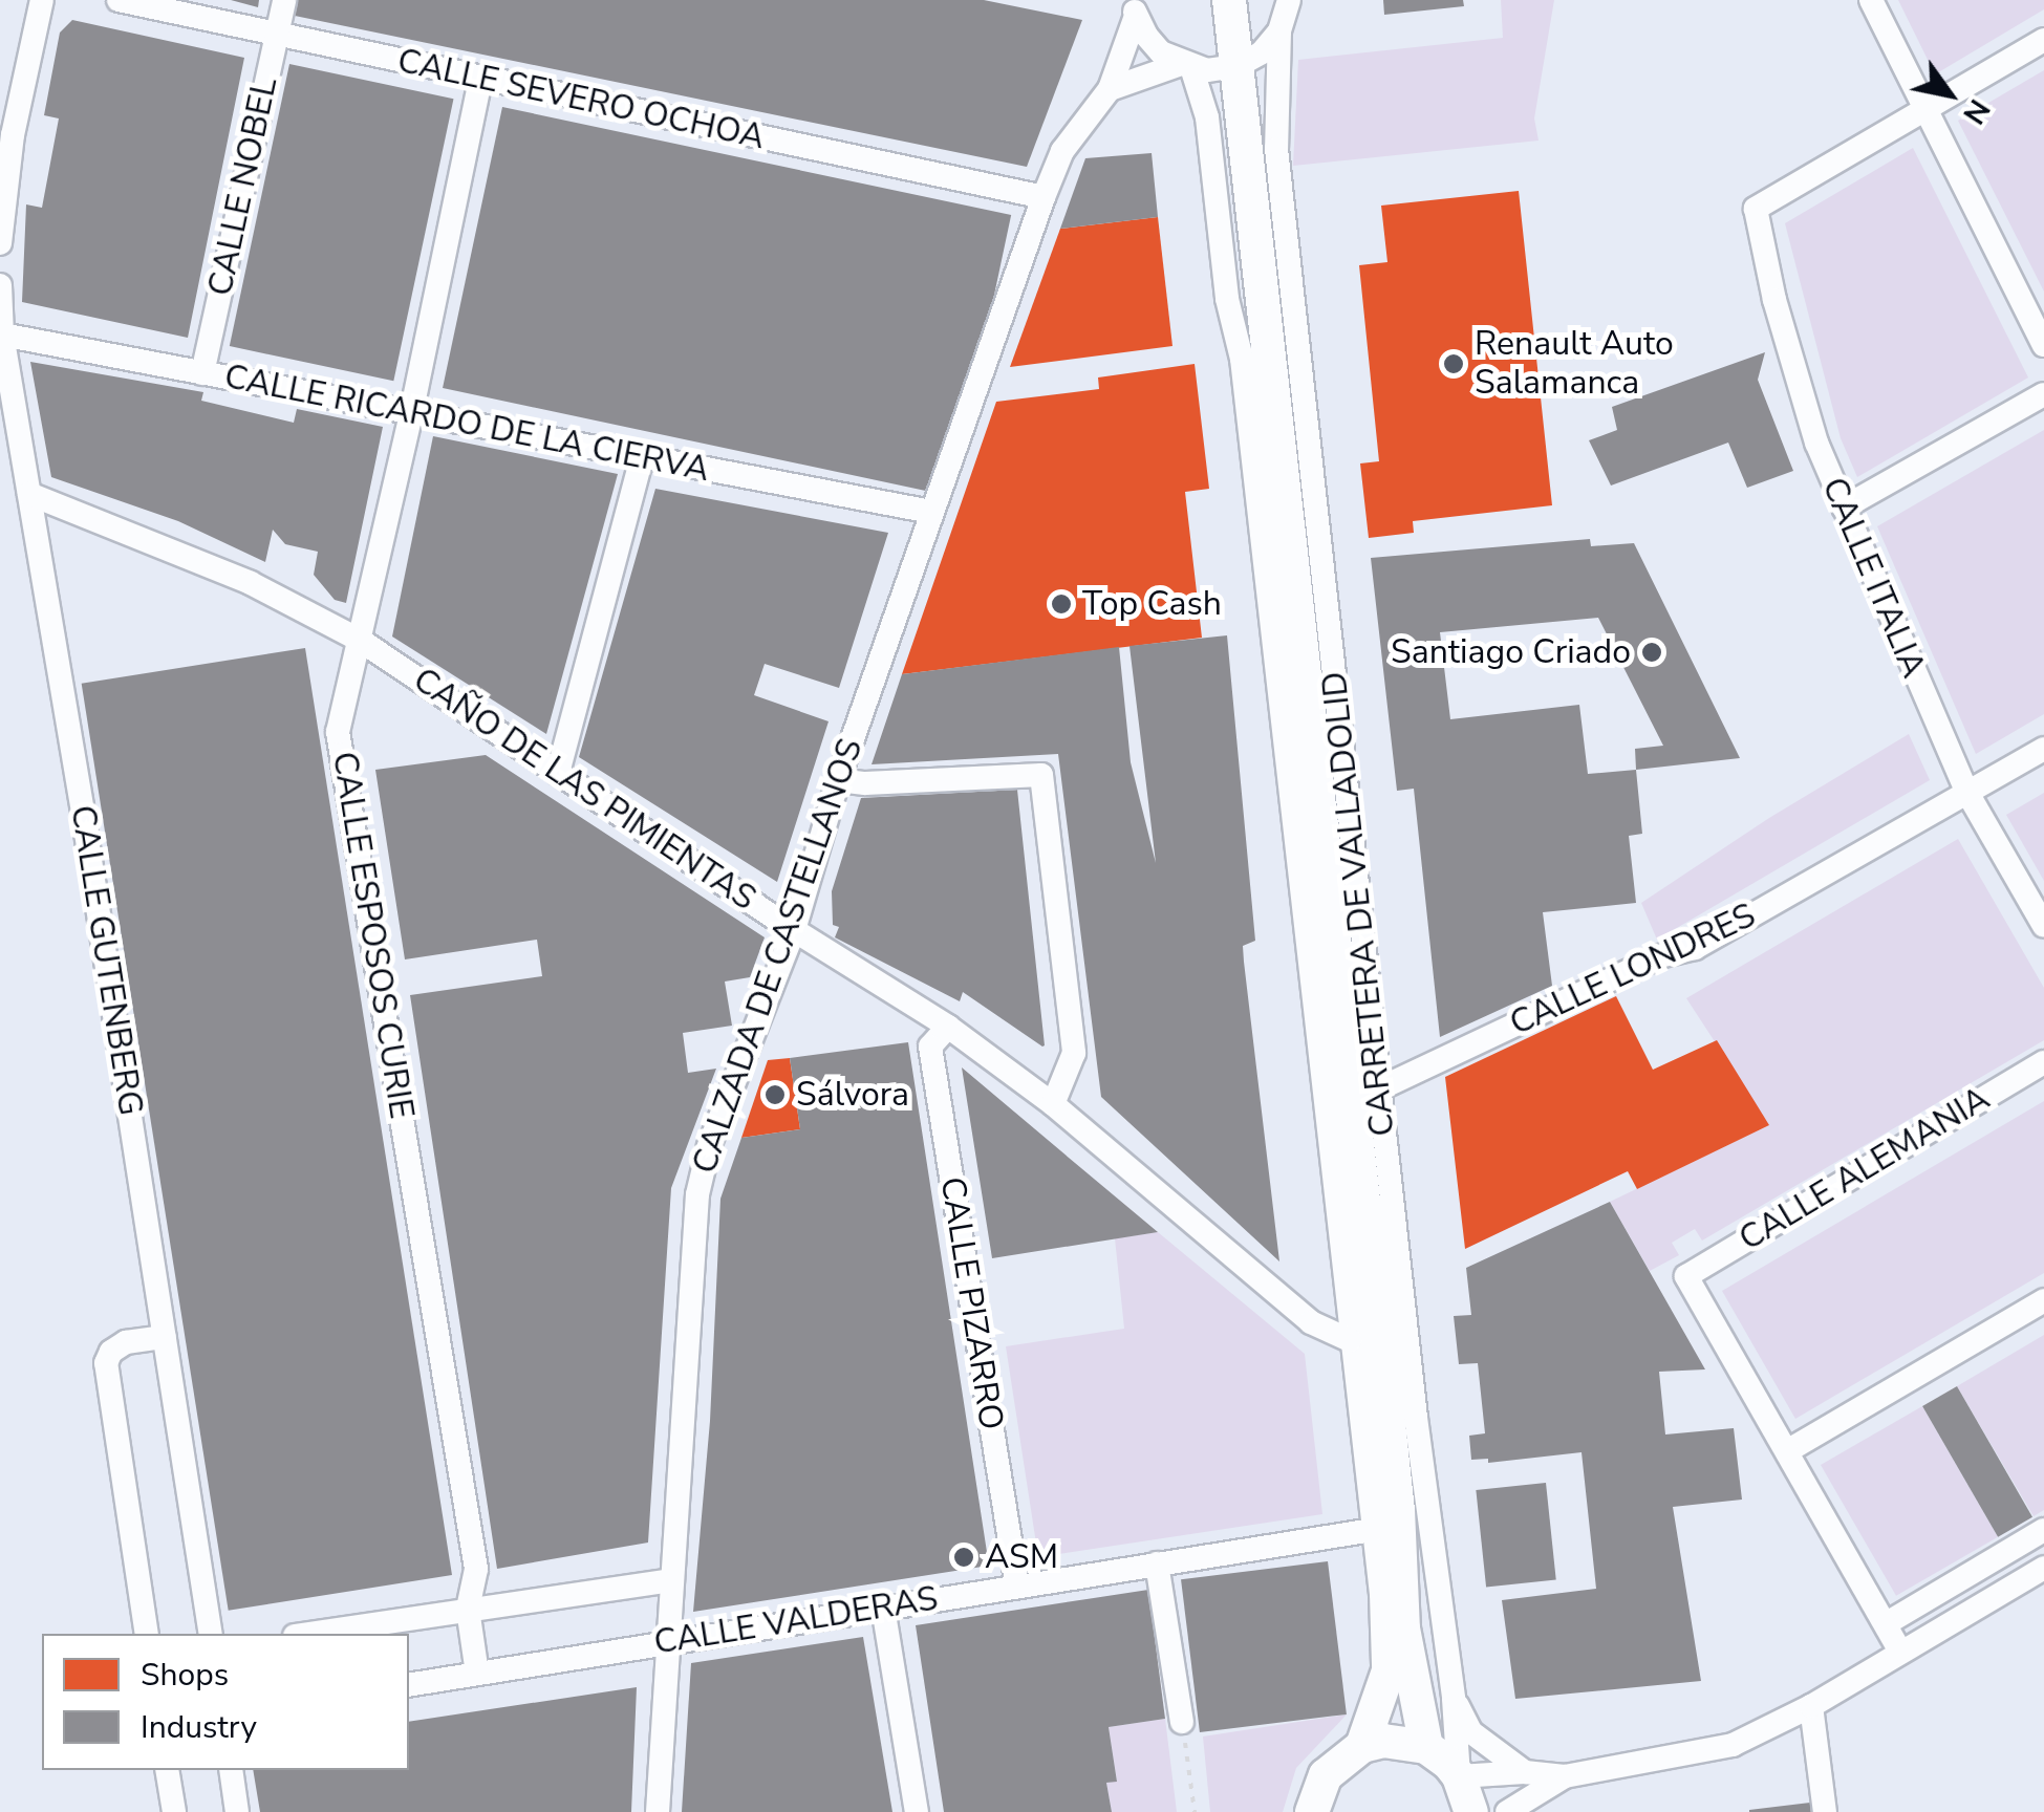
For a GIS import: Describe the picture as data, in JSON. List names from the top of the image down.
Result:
{
  "streets": {
    "highway": ["CARRETERA DE VALLADOLID"],
    "street": [
      "CALLE SEVERO OCHOA",
      "CALLE NOBEL",
      "CALLE RICARDO DE LA CIERVA",
      "CALLE ITALIA",
      "CAÑO DE LAS PIMIENTAS",
      "CALLE ESPOSOS CURIE",
      "CALZADA DE CASTELLANOS",
      "CALLE GUTENBERG",
      "CALLE LONDRES",
      "CALLE ALEMANIA",
      "CALLE PIZARRO",
      "CALLE VALDERAS"
    ]
  },
  "crossings": [
    ["CALLE SEVERO OCHOA", "CALLE NOBEL"],
    ["CALLE SEVERO OCHOA", "CALLE ESPOSOS CURIE"],
    ["CALLE SEVERO OCHOA", "CALZADA DE CASTELLANOS"],
    ["CALLE NOBEL", "CALLE RICARDO DE LA CIERVA"],
    ["CALLE RICARDO DE LA CIERVA", "CALLE ESPOSOS CURIE"],
    ["CALLE RICARDO DE LA CIERVA", "CALZADA DE CASTELLANOS"],
    ["CALLE RICARDO DE LA CIERVA", "CALLE GUTENBERG"],
    ["CALLE ITALIA", "CALLE LONDRES"],
    ["CAÑO DE LAS PIMIENTAS", "CARRETERA DE VALLADOLID"],
    ["CAÑO DE LAS PIMIENTAS", "CALLE ESPOSOS CURIE"],
    ["CAÑO DE LAS PIMIENTAS", "CALZADA DE CASTELLANOS"],
    ["CAÑO DE LAS PIMIENTAS", "CALLE GUTENBERG"],
    ["CAÑO DE LAS PIMIENTAS", "CALLE PIZARRO"],
    ["CARRETERA DE VALLADOLID", "CALZADA DE CASTELLANOS"],
    ["CARRETERA DE VALLADOLID", "CALLE LONDRES"],
    ["CARRETERA DE VALLADOLID", "CALLE VALDERAS"],
    ["CALLE ESPOSOS CURIE", "CALLE VALDERAS"],
    ["CALZADA DE CASTELLANOS", "CALLE VALDERAS"],
    ["CALLE PIZARRO", "CALLE VALDERAS"]
  ],
  "places": [
    "Renault Auto Salamanca",
    "Top Cash",
    "Santiago Criado",
    "Sálvora",
    "ASM"
  ],
  "legend": ["Shops", "Industry"],
  "north": "bottom right"
}
